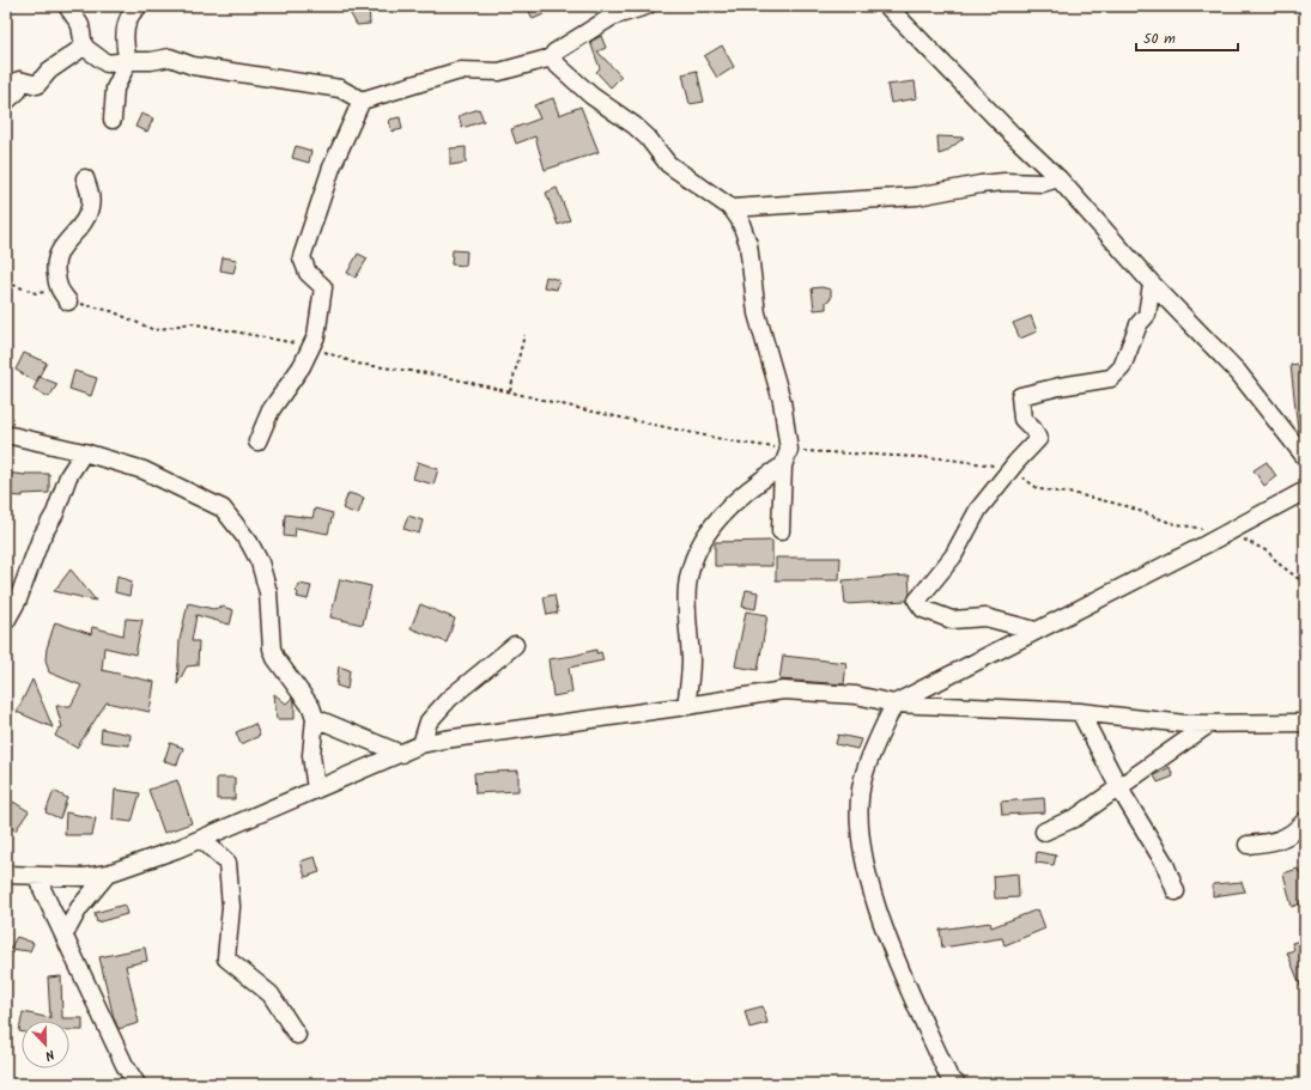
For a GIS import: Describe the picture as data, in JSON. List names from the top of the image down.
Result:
{
  "scale_bar": "50 m",
  "north": "bottom"
}
